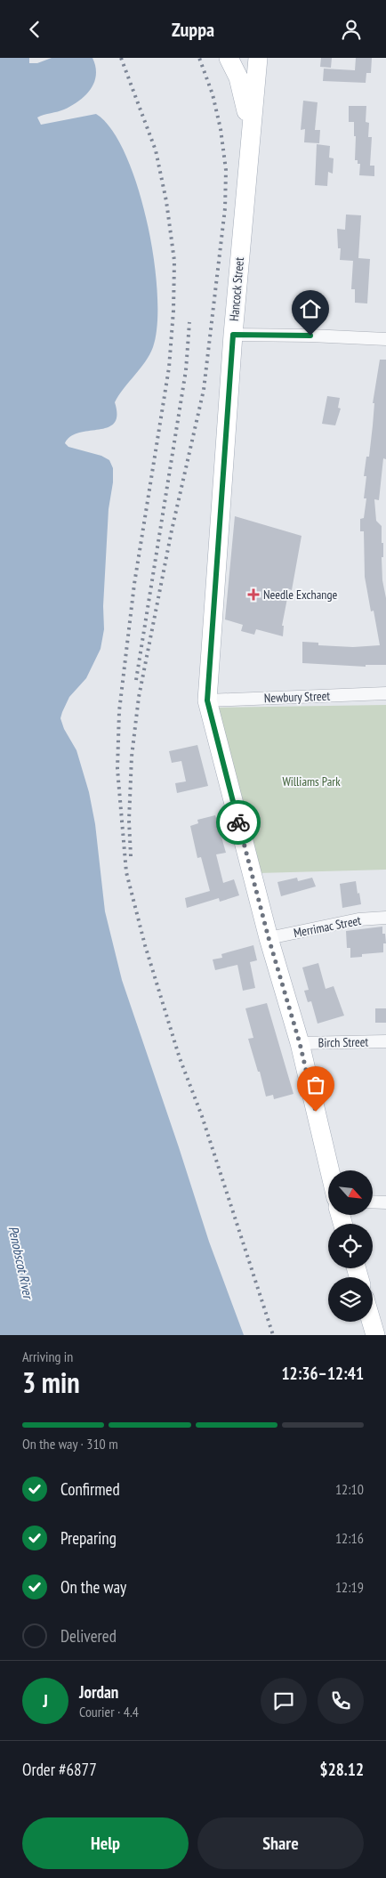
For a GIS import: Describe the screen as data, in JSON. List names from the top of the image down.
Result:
{
  "streets": {
    "main road": ["Hancock Street"],
    "street": ["Newbury Street", "Merrimac Street", "Birch Street"]
  },
  "crossings": [
    ["Hancock Street", "Newbury Street"],
    ["Hancock Street", "Merrimac Street"],
    ["Hancock Street", "Birch Street"]
  ],
  "water": ["Penobscot River"],
  "parks": ["Williams Park"],
  "places": {
    "health": ["Needle Exchange"]
  },
  "north": "bottom right",
  "page": {
    "header": "Zuppa",
    "heading": ["3 min", "Arriving in", "12:36–12:41"],
    "panel": [
      "Jordan",
      "Courier · 4.4",
      "Order #6877",
      "$28.12"
    ],
    "bar": "On the way · 310 m",
    "list": [
      ["Confirmed", "12:10"],
      ["Preparing", "12:16"],
      ["On the way", "12:19"],
      "Delivered"
    ],
    "round": "J",
    "buttons": ["Help", "Share"]
  }
}
